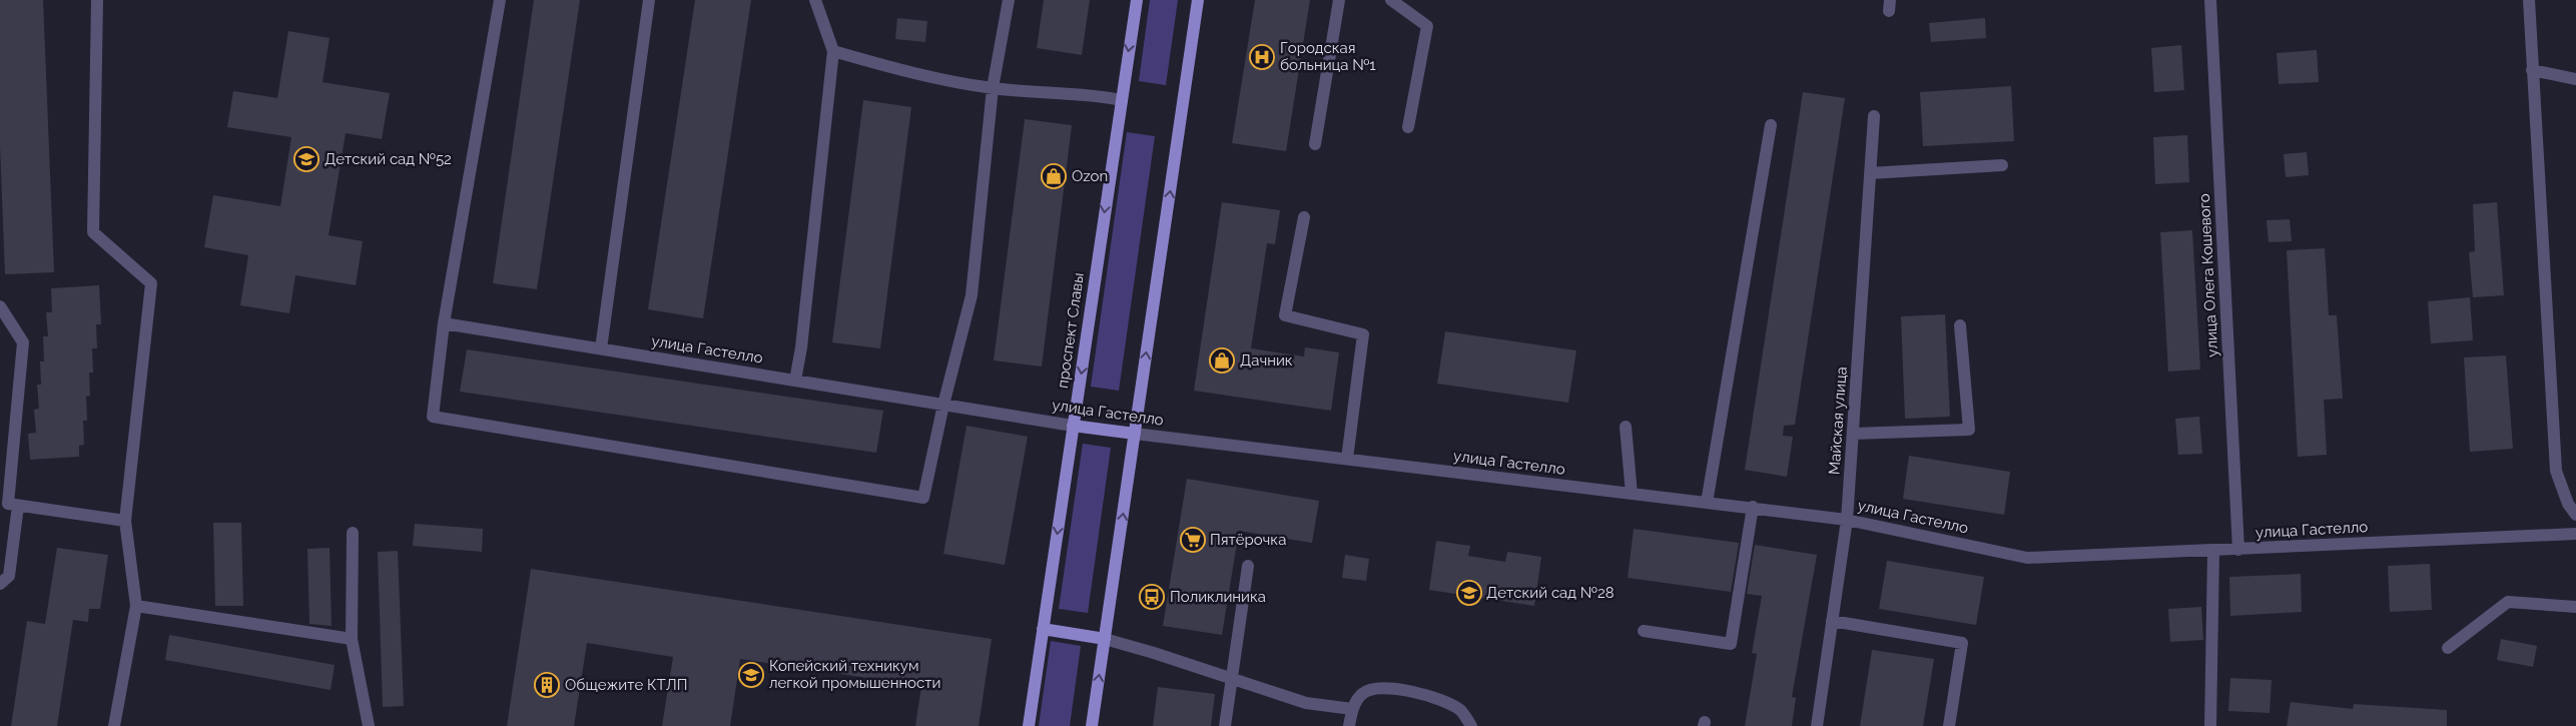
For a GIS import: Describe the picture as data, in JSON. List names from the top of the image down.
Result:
{
  "streets": {
    "main road": ["проспект Славы", "улица Гастелло"],
    "street": ["улица Олега Кошевого", "Майская улица"]
  },
  "crossings": [
    ["улица Олега Кошевого", "улица Гастелло"],
    ["проспект Славы", "улица Гастелло"],
    ["улица Гастелло", "Майская улица"]
  ],
  "places": {
    "hospital": ["Городская больница №1"],
    "school or university": ["Детский сад №52", "Детский сад №28", "Копейский техникум легкой промышенности"],
    "shop": ["Ozon", "Дачник"],
    "supermarket": ["Пятёрочка"],
    "bus stop": ["Поликлиника"],
    "building": ["Общежите КТЛП"]
  }
}
